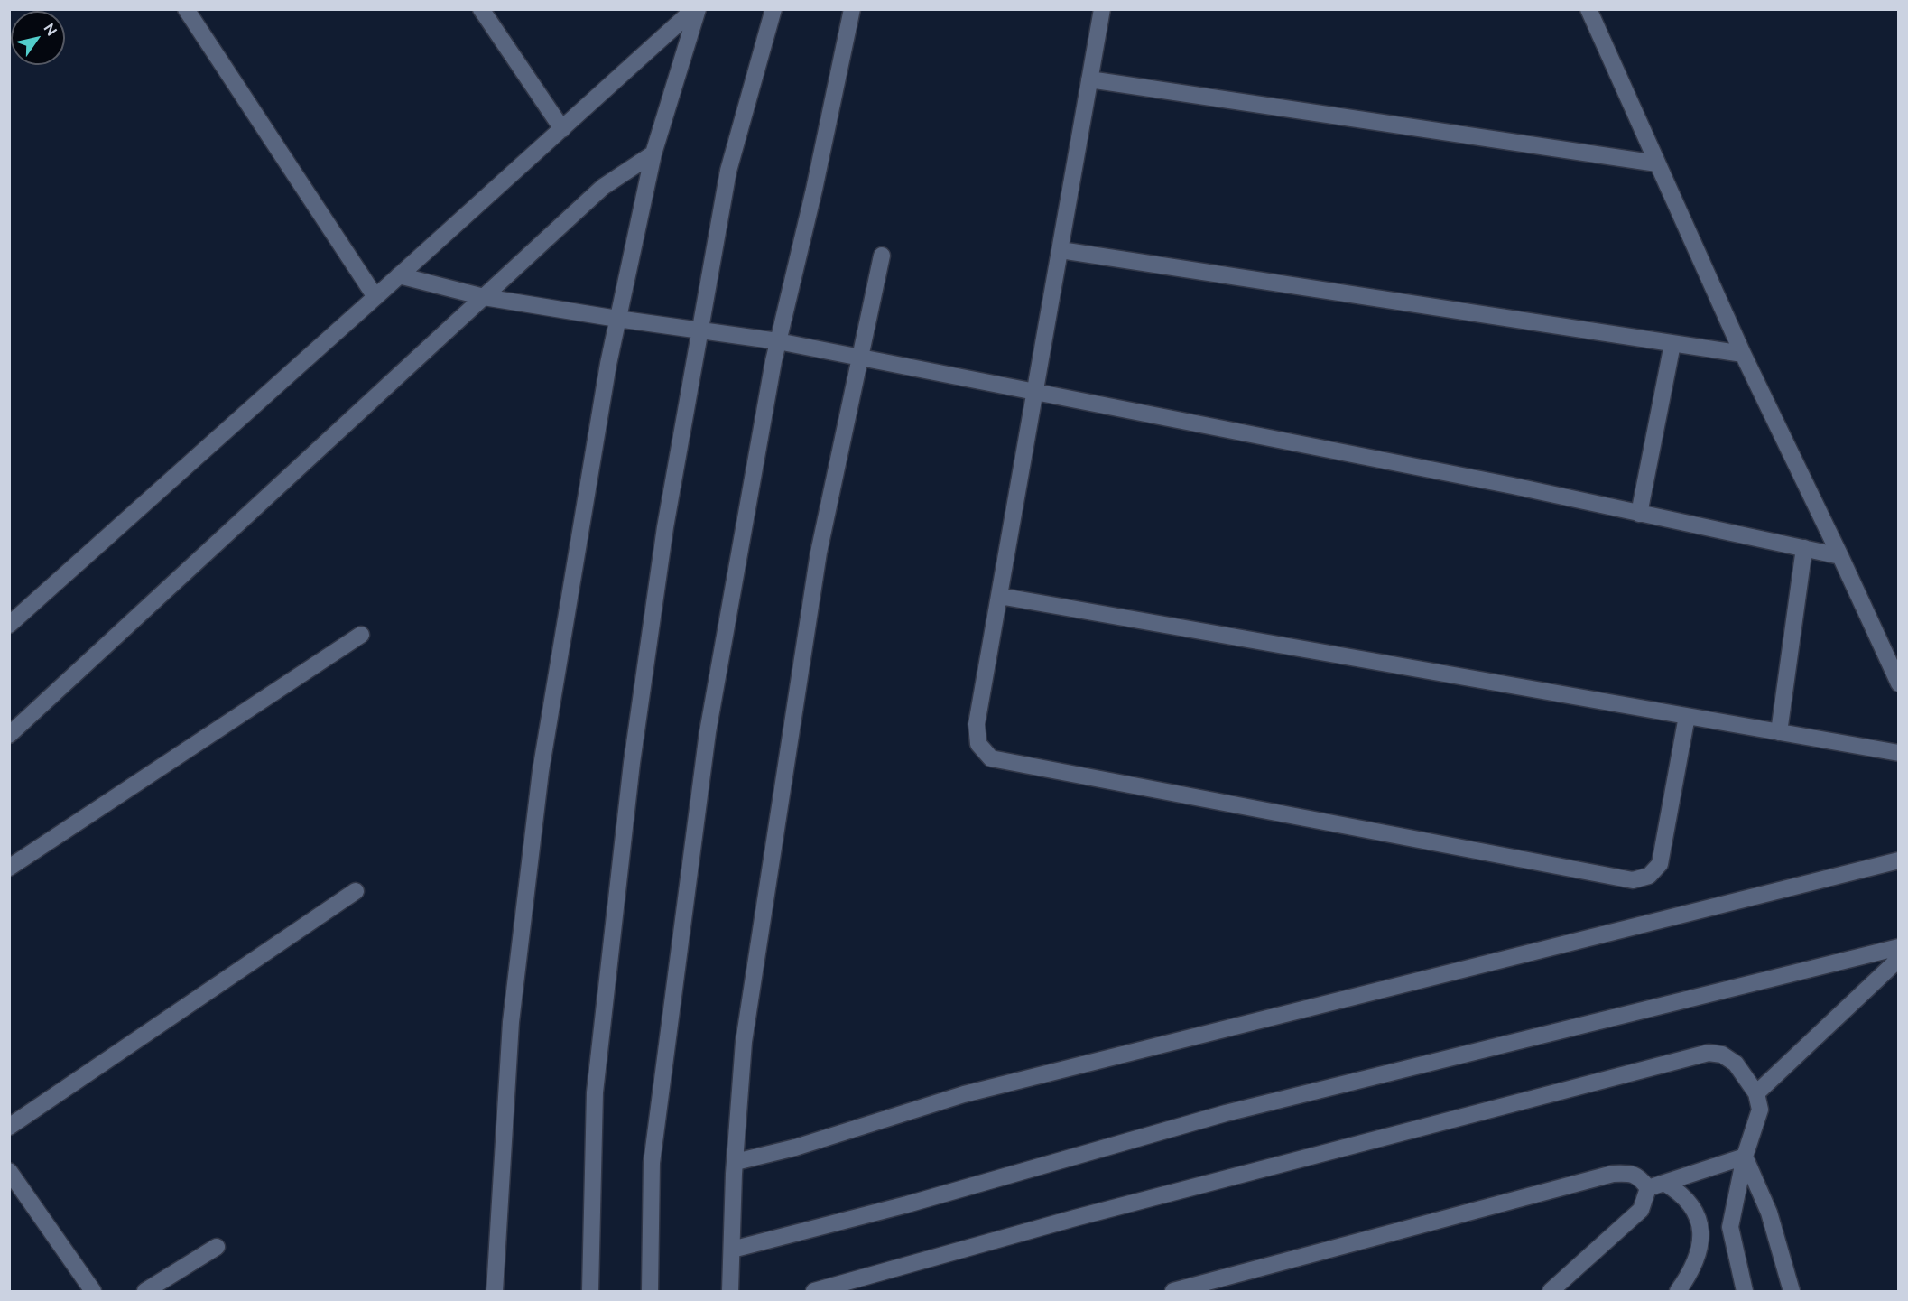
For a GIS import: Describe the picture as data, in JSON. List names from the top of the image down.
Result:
{
  "north": "top right"
}
